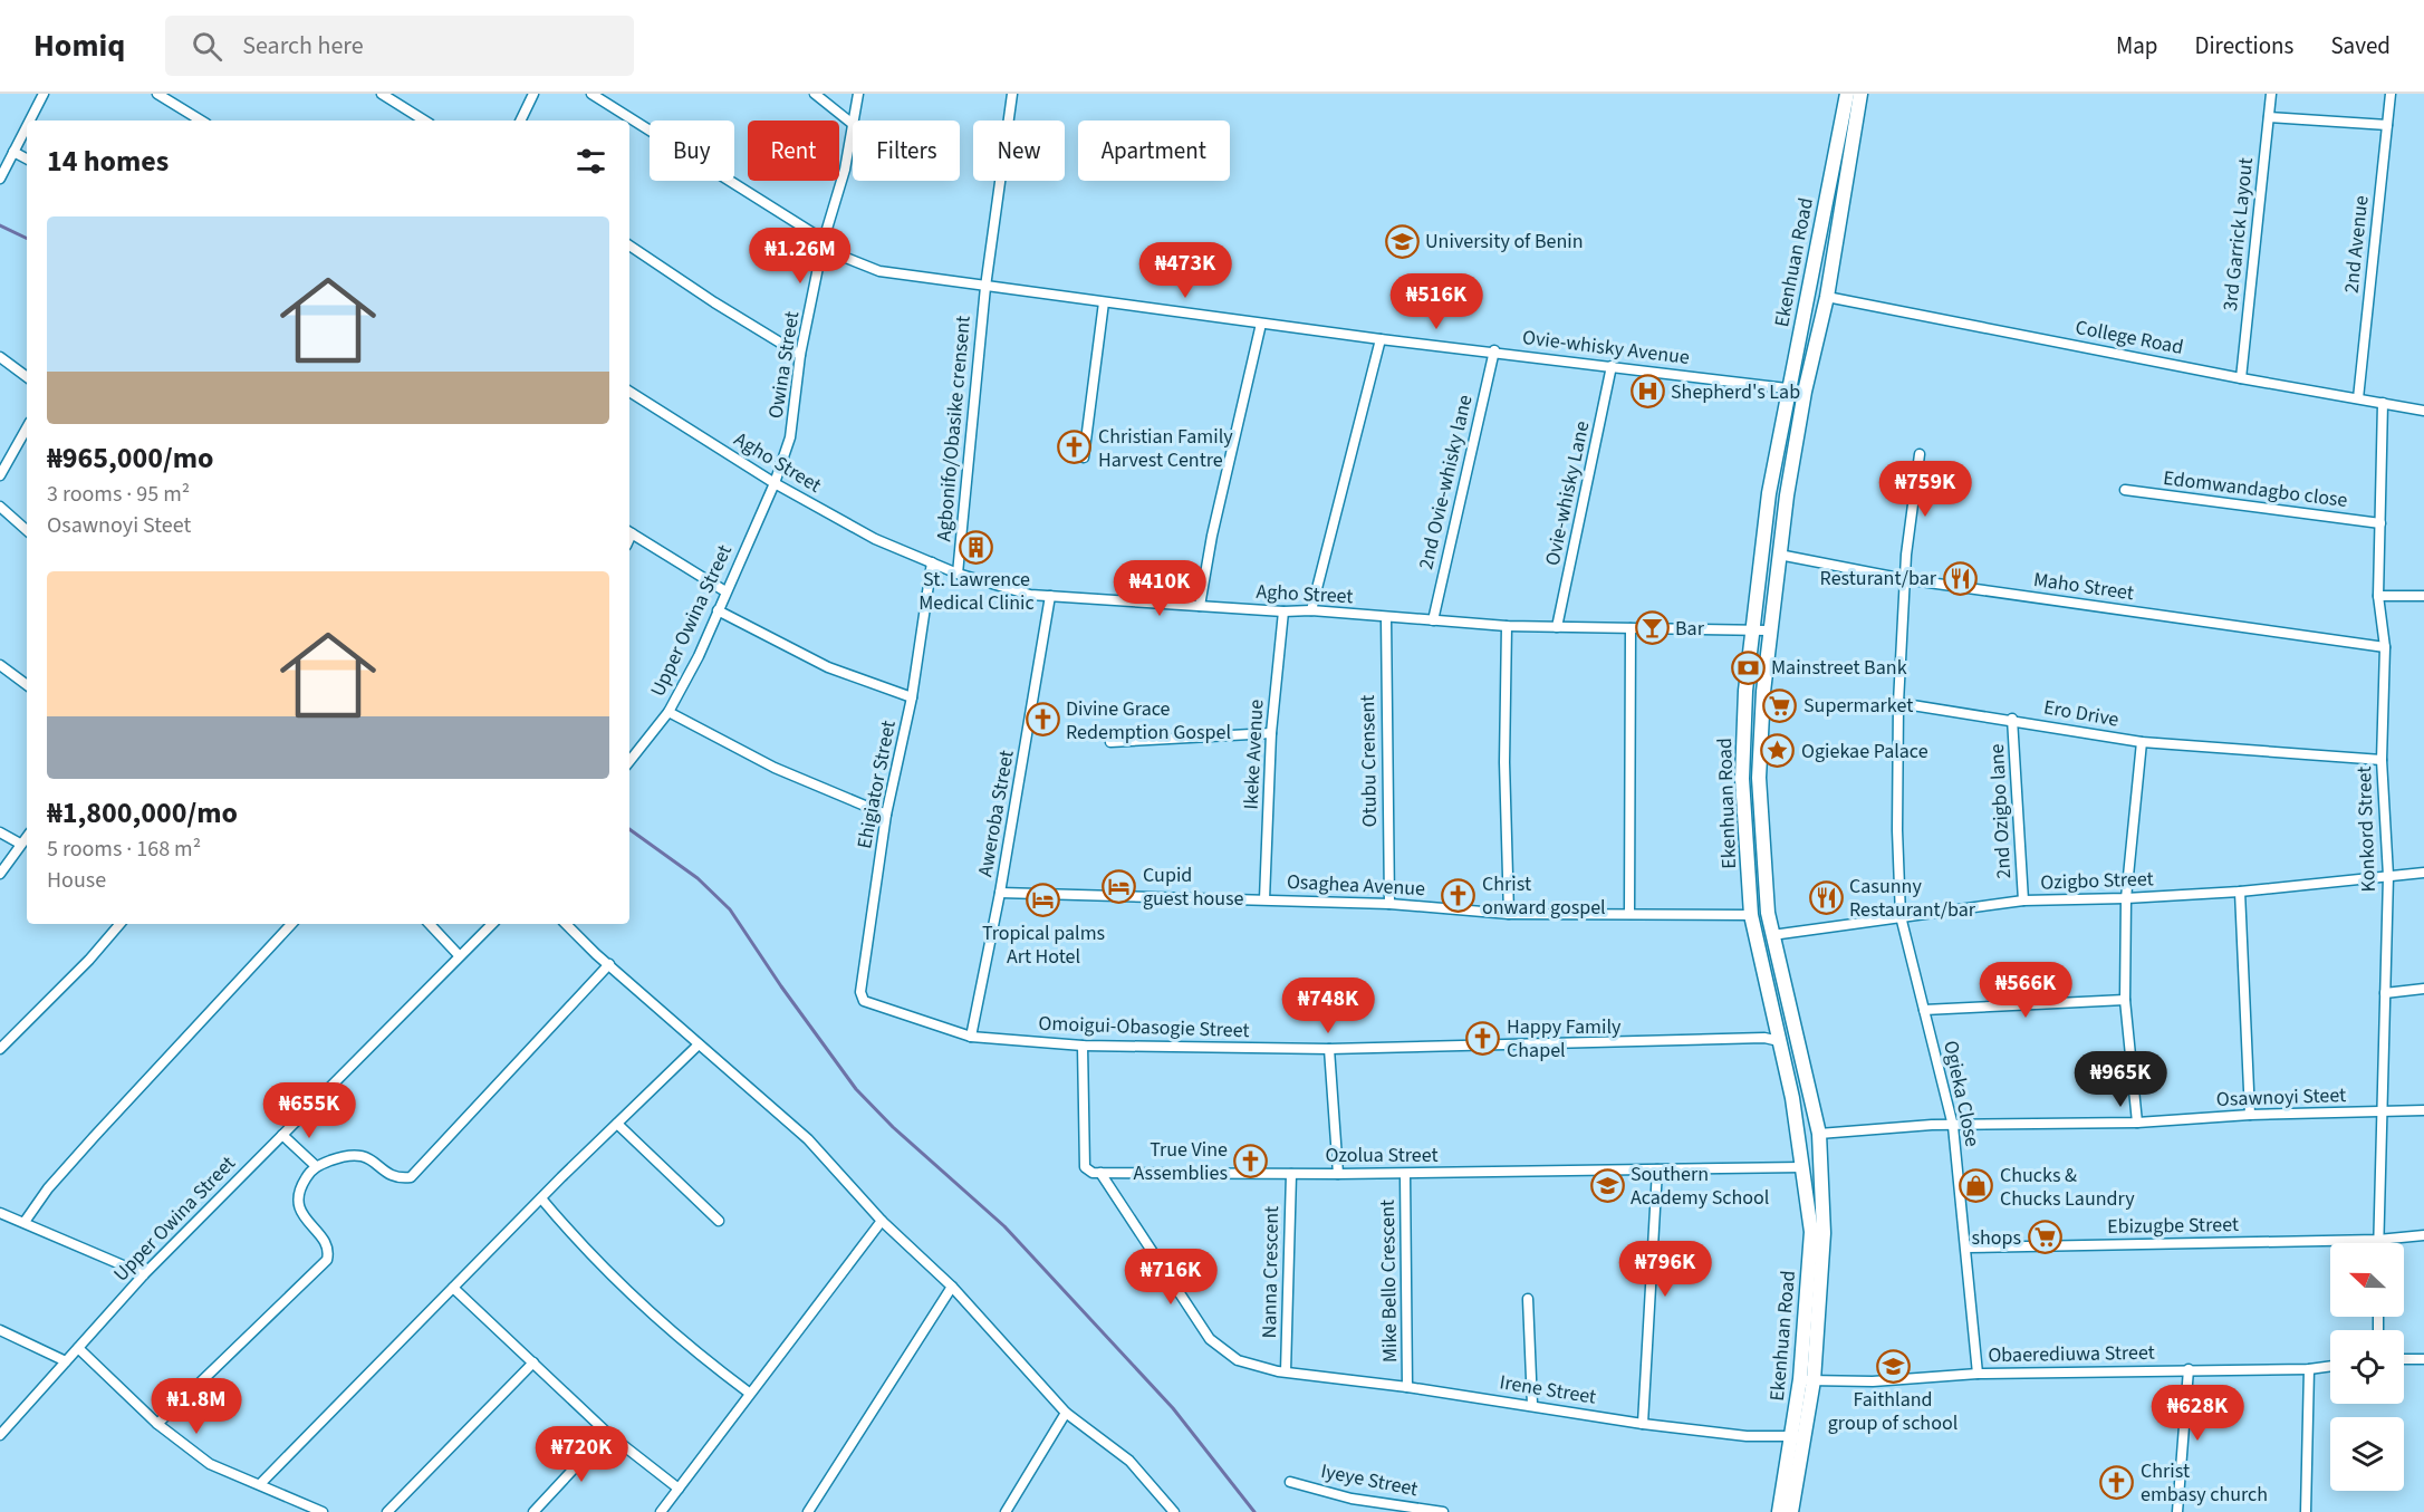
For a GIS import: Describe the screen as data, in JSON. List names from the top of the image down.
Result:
{
  "streets": {
    "main road": ["Ekenhuan Road"],
    "street": [
      "3rd Garrick Layout",
      "2nd Avenue",
      "College Road",
      "Ovie-whisky Avenue",
      "Owina Street",
      "Agbonifo/Obasike crensent",
      "Agho Street",
      "2nd Ovie-whisky lane",
      "Edomwandagbo close",
      "Ovie-whisky Lane",
      "Maho Street",
      "Upper Owina Street",
      "Ero Drive",
      "Ikeke Avenue",
      "Otubu Crensent",
      "Ehigiator Street",
      "2nd Ozigbo lane",
      "Aweroba Street",
      "Konkord Street",
      "Ozigbo Street",
      "Osaghea Avenue",
      "Omoigui-Obasogie Street",
      "Ogieka Close",
      "Osawnoyi Steet",
      "Ozolua Street",
      "Ebizugbe Street",
      "Nanna Crescent",
      "Mike Bello Crescent",
      "Obaerediuwa Street",
      "Irene Street",
      "Iyeye Street"
    ]
  },
  "crossings": [
    ["3rd Garrick Layout", "College Road"],
    ["2nd Avenue", "College Road"],
    ["Ekenhuan Road", "College Road"],
    ["Ekenhuan Road", "Ovie-whisky Avenue"],
    ["Ekenhuan Road", "Agho Street"],
    ["Ekenhuan Road", "Maho Street"],
    ["Ekenhuan Road", "Ozigbo Street"],
    ["Ekenhuan Road", "Osaghea Avenue"],
    ["Ekenhuan Road", "Omoigui-Obasogie Street"],
    ["Ekenhuan Road", "Osawnoyi Steet"],
    ["Ekenhuan Road", "Ozolua Street"],
    ["Ekenhuan Road", "Obaerediuwa Street"],
    ["Ekenhuan Road", "Irene Street"],
    ["College Road", "Konkord Street"],
    ["Ovie-whisky Avenue", "Owina Street"],
    ["Ovie-whisky Avenue", "Agbonifo/Obasike crensent"],
    ["Ovie-whisky Avenue", "2nd Ovie-whisky lane"],
    ["Ovie-whisky Avenue", "Ovie-whisky Lane"],
    ["Owina Street", "Agho Street"],
    ["Owina Street", "Upper Owina Street"],
    ["Agbonifo/Obasike crensent", "Agho Street"],
    ["Agho Street", "2nd Ovie-whisky lane"],
    ["Agho Street", "Ovie-whisky Lane"],
    ["Agho Street", "Upper Owina Street"],
    ["Agho Street", "Ikeke Avenue"],
    ["Agho Street", "Otubu Crensent"],
    ["Agho Street", "Ehigiator Street"],
    ["Agho Street", "Aweroba Street"],
    ["Edomwandagbo close", "Konkord Street"],
    ["Maho Street", "Konkord Street"],
    ["Ero Drive", "2nd Ozigbo lane"],
    ["Ero Drive", "Konkord Street"],
    ["Ero Drive", "Ogieka Close"],
    ["Ikeke Avenue", "Osaghea Avenue"],
    ["Otubu Crensent", "Osaghea Avenue"],
    ["Ehigiator Street", "Omoigui-Obasogie Street"],
    ["2nd Ozigbo lane", "Ozigbo Street"],
    ["Aweroba Street", "Osaghea Avenue"],
    ["Aweroba Street", "Omoigui-Obasogie Street"],
    ["Konkord Street", "Ozigbo Street"],
    ["Konkord Street", "Osawnoyi Steet"],
    ["Konkord Street", "Ebizugbe Street"],
    ["Ozigbo Street", "Ogieka Close"],
    ["Ogieka Close", "Osawnoyi Steet"],
    ["Ogieka Close", "Ebizugbe Street"],
    ["Ogieka Close", "Obaerediuwa Street"],
    ["Ozolua Street", "Nanna Crescent"],
    ["Ozolua Street", "Mike Bello Crescent"],
    ["Ozolua Street", "Irene Street"],
    ["Nanna Crescent", "Irene Street"],
    ["Mike Bello Crescent", "Irene Street"]
  ],
  "places": {
    "school or university": ["University of Benin", "Southern Academy School", "Faithland group of school"],
    "hospital": ["Shepherd's Lab"],
    "church": [
      "Christian Family Harvest Centre",
      "Divine Grace Redemption Gospel",
      "Christ onward gospel",
      "Happy Family Chapel",
      "True Vine Assemblies",
      "Christ embasy church"
    ],
    "building": ["St. Lawrence Medical Clinic"],
    "restaurant": ["Resturant/bar", "Casunny Restaurant/bar"],
    "bar": ["Bar"],
    "bank": ["Mainstreet Bank"],
    "supermarket": ["Supermarket", "shops"],
    "place": ["Ogiekae Palace"],
    "hotel": ["Cupid guest house", "Tropical palms Art Hotel"],
    "shop": ["Chucks & Chucks Laundry"]
  },
  "north": "left",
  "page": {
    "header": "Homiq",
    "search": "Search here",
    "nav": ["Map", "Directions", "Saved"],
    "chip": [
      "Buy",
      "Rent",
      "Filters",
      "New",
      "Apartment"
    ],
    "heading": "14 homes",
    "list": [
      {
        "name": "₦965,000/mo",
        "note": "3 rooms · 95 m² · Osawnoyi Steet"
      },
      {
        "name": "₦1,800,000/mo",
        "note": "5 rooms · 168 m² · House"
      }
    ],
    "price": [
      "₦1.26M",
      "₦473K",
      "₦516K",
      "₦759K",
      "₦410K",
      "₦566K",
      "₦748K",
      "₦965K",
      "₦655K",
      "₦796K",
      "₦716K",
      "₦1.8M",
      "₦628K",
      "₦720K"
    ]
  }
}
